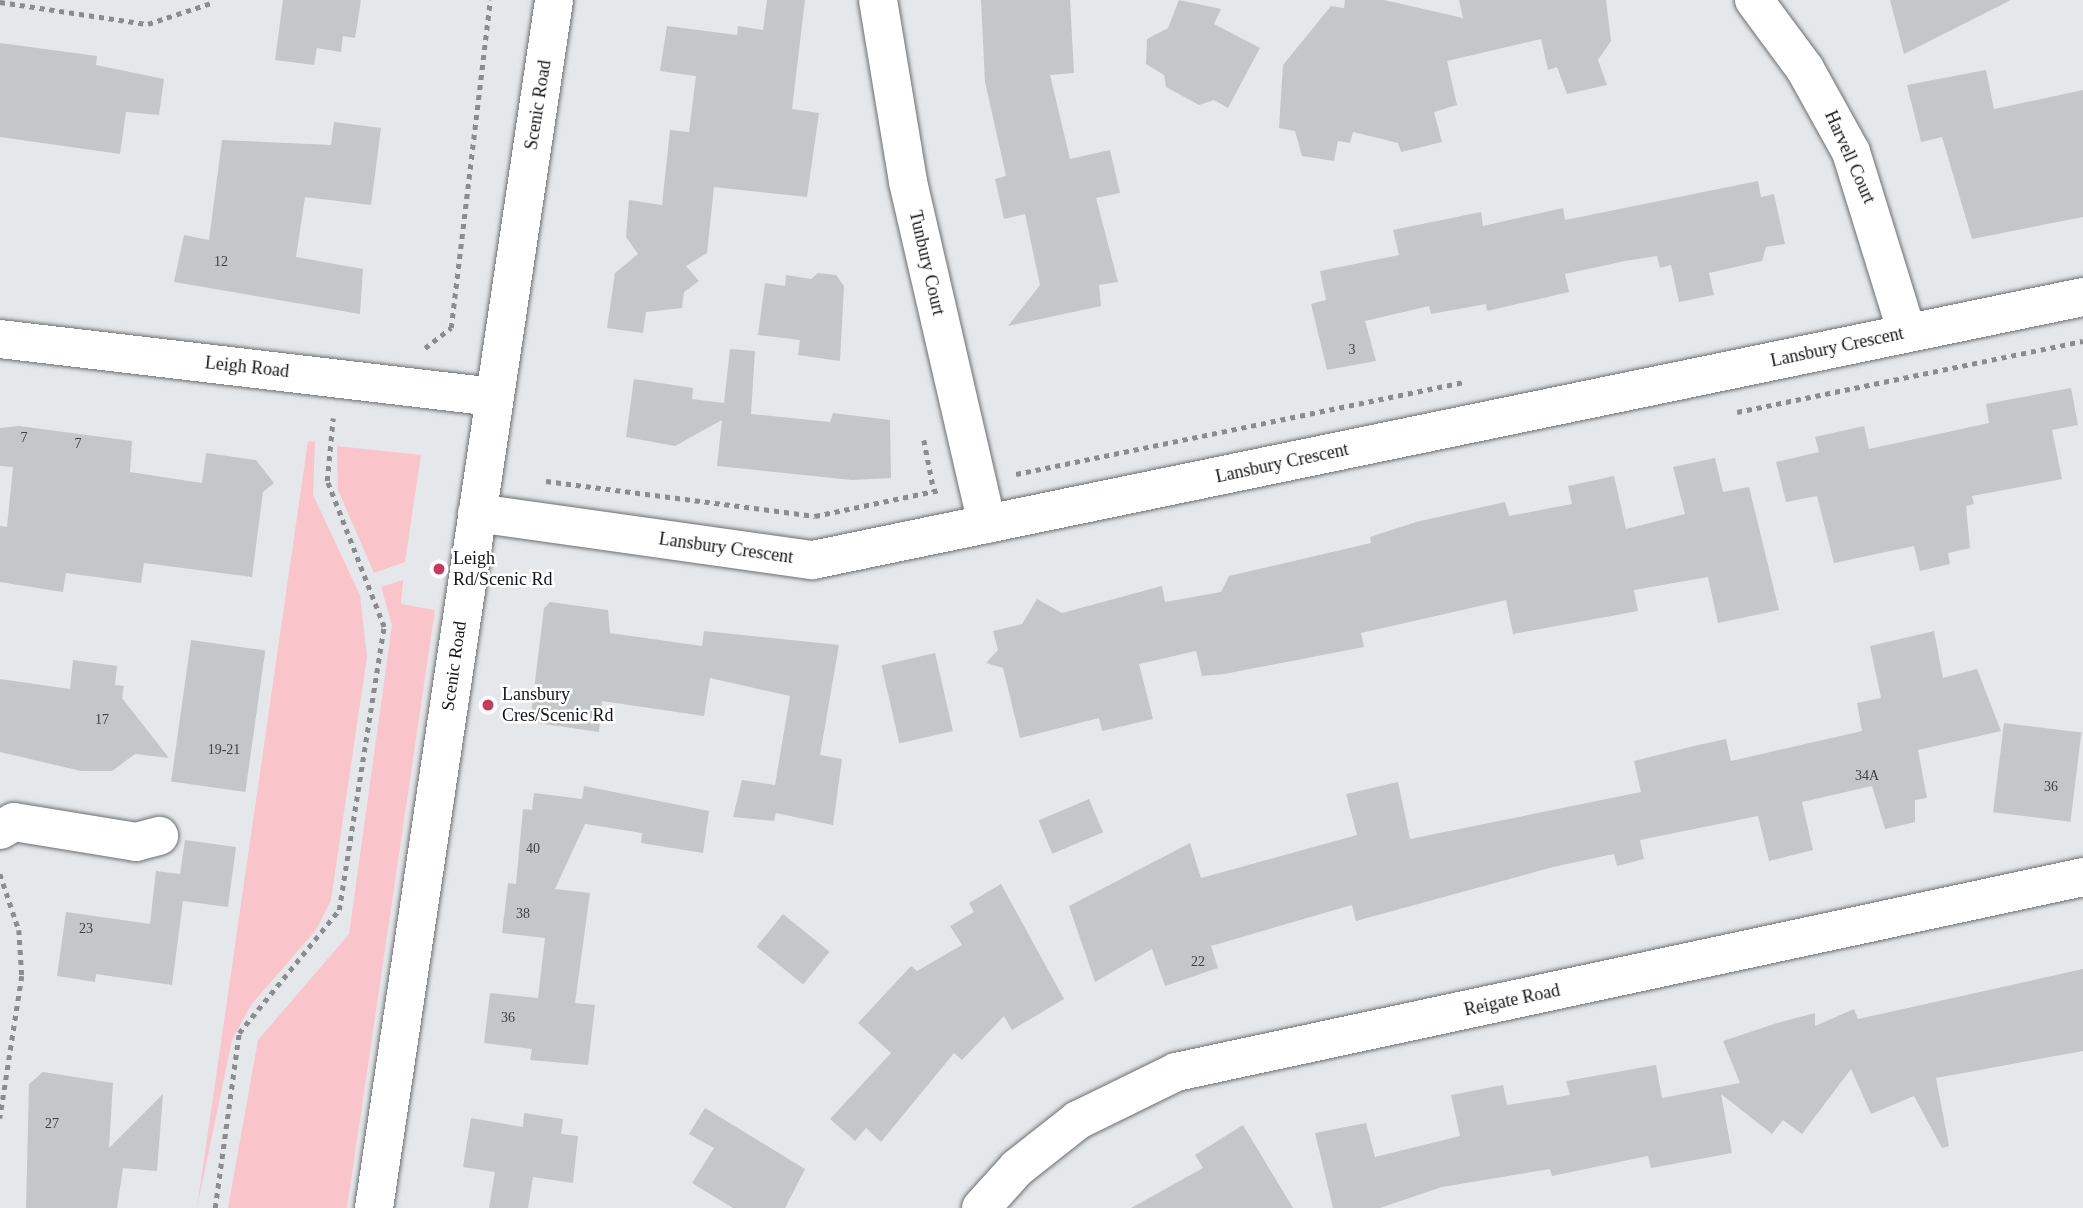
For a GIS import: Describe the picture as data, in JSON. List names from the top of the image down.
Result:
{
  "streets": {
    "street": [
      "Scenic Road",
      "Harvell Court",
      "Tunbury Court",
      "Lansbury Crescent",
      "Leigh Road",
      "Reigate Road"
    ]
  },
  "crossings": [
    ["Scenic Road", "Lansbury Crescent"],
    ["Scenic Road", "Leigh Road"],
    ["Harvell Court", "Lansbury Crescent"],
    ["Tunbury Court", "Lansbury Crescent"]
  ],
  "places": ["Leigh Rd/Scenic Rd", "Lansbury Cres/Scenic Rd"],
  "house_numbers": [
    "12",
    "3",
    "7",
    "7",
    "17",
    "19-21",
    "34A",
    "36",
    "40",
    "38",
    "23",
    "22",
    "36",
    "27"
  ]
}
